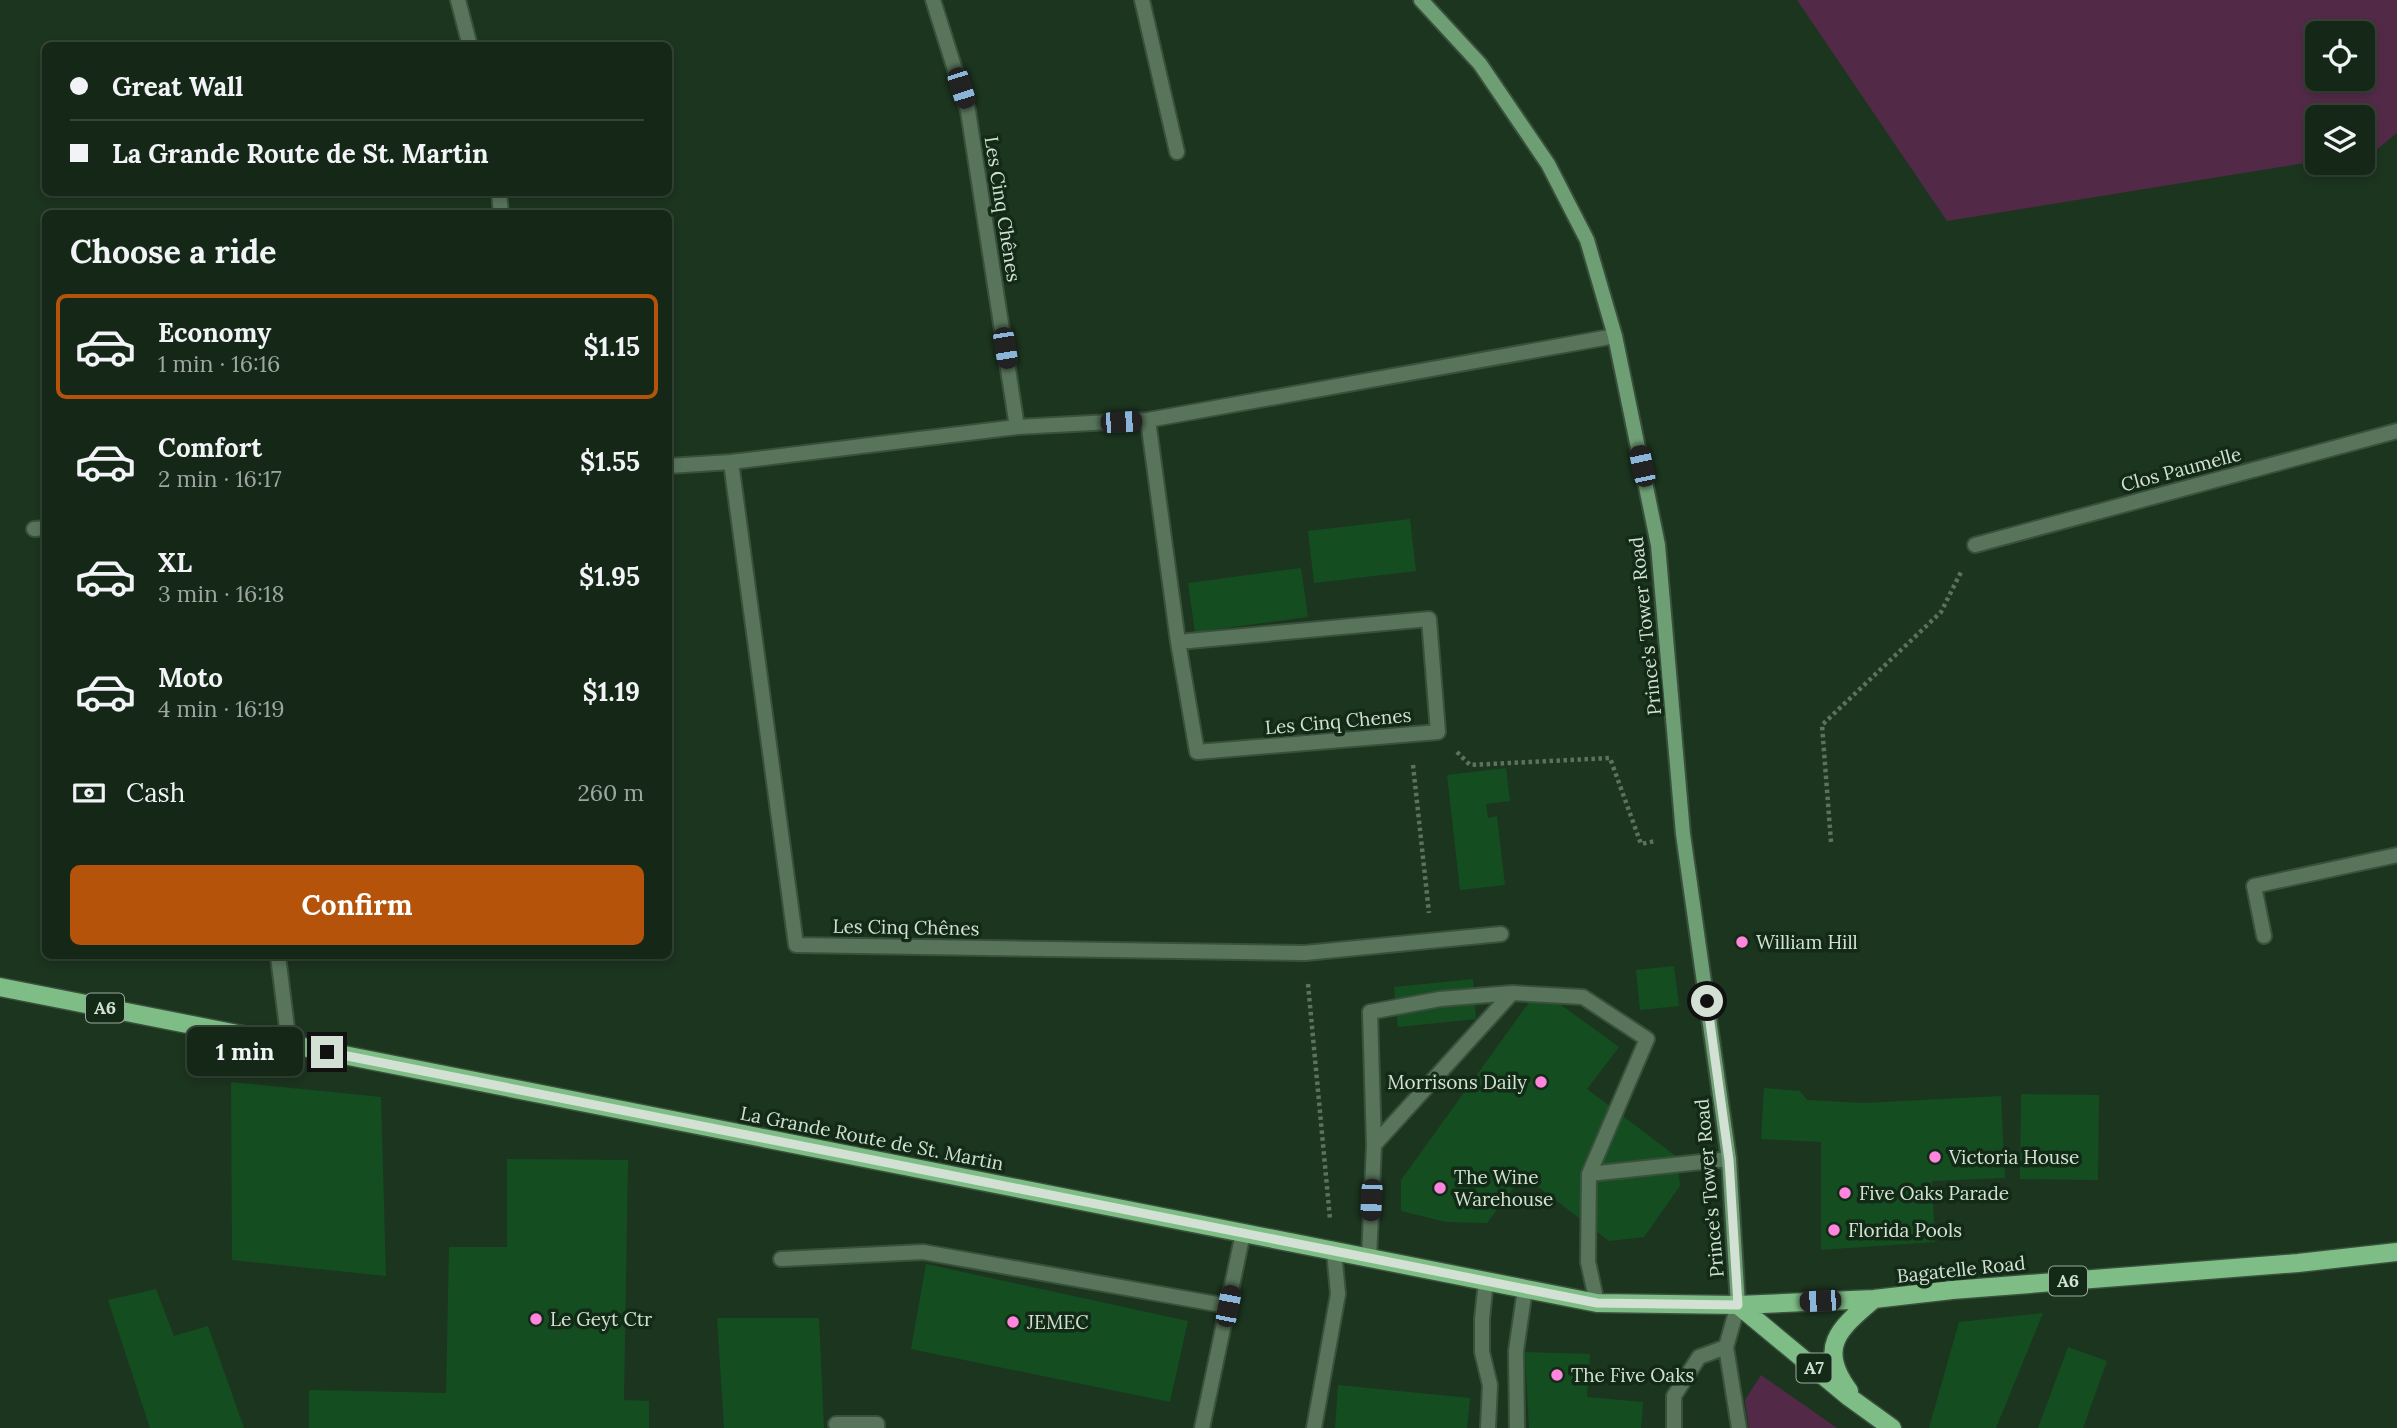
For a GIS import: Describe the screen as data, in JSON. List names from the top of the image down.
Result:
{
  "streets": {
    "main road": [
      "Prince's Tower Road",
      "A6",
      "La Grande Route de St. Martin",
      "Bagatelle Road",
      "A7"
    ],
    "street": ["Les Cinq Chênes", "Clos Paumelle", "Les Cinq Chenes"]
  },
  "crossings": [
    ["Prince's Tower Road", "La Grande Route de St. Martin"],
    ["Prince's Tower Road", "Bagatelle Road"],
    ["Prince's Tower Road", "A7"],
    ["La Grande Route de St. Martin", "Bagatelle Road"],
    ["La Grande Route de St. Martin", "A7"],
    ["Bagatelle Road", "A7"]
  ],
  "places": [
    "William Hill",
    "Morrisons Daily",
    "Victoria House",
    "The Wine Warehouse",
    "Five Oaks Parade",
    "Florida Pools",
    "Le Geyt Ctr",
    "JEMEC",
    "The Five Oaks"
  ],
  "page": {
    "banner": ["Great Wall", "La Grande Route de St. Martin"],
    "heading": "Choose a ride",
    "list": [
      {
        "name": "Economy",
        "note": "1 min · 16:16",
        "value": "$1.15"
      },
      {
        "name": "Comfort",
        "note": "2 min · 16:17",
        "value": "$1.55"
      },
      {
        "name": "XL",
        "note": "3 min · 16:18",
        "value": "$1.95"
      },
      {
        "name": "Moto",
        "note": "4 min · 16:19",
        "value": "$1.19"
      }
    ],
    "pay": ["Cash", "260 m"],
    "buttons": "Confirm",
    "bubble": "1 min"
  }
}
